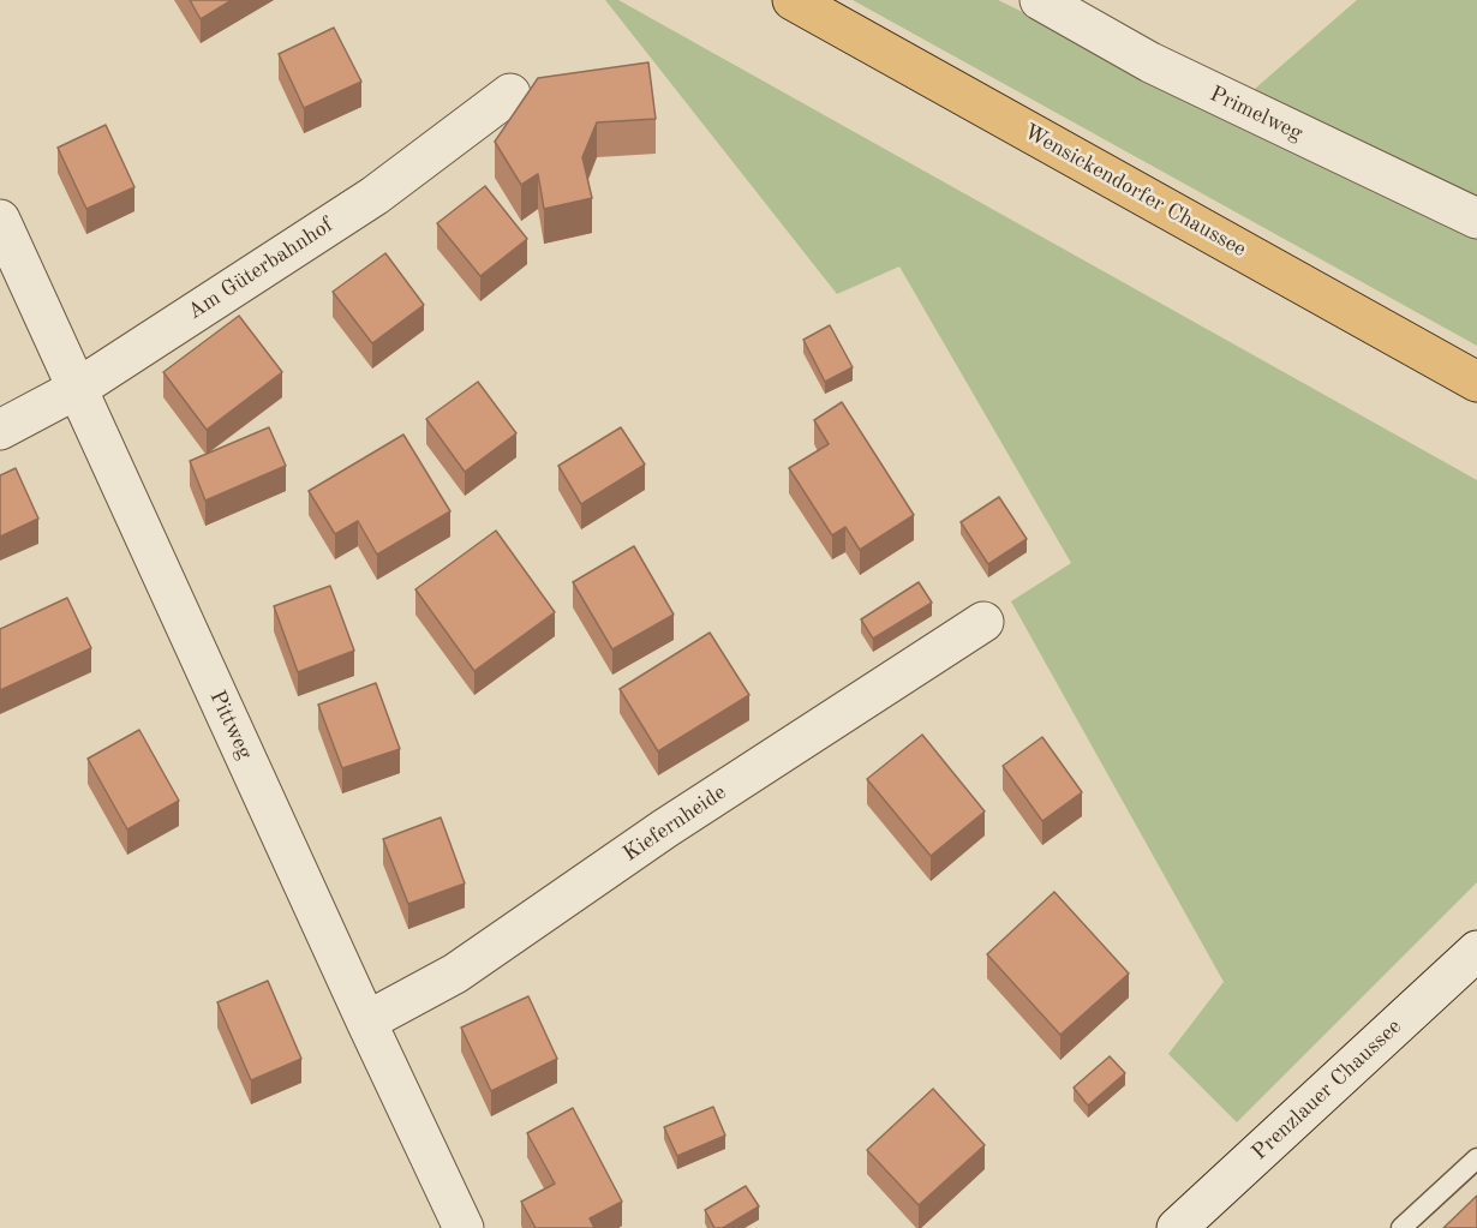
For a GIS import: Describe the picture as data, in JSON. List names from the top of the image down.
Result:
{
  "streets": {
    "main road": ["Wensickendorfer Chaussee"],
    "street": [
      "Primelweg",
      "Am Güterbahnhof",
      "Pittweg",
      "Kiefernheide",
      "Prenzlauer Chaussee"
    ]
  },
  "crossings": [
    ["Am Güterbahnhof", "Pittweg"],
    ["Pittweg", "Kiefernheide"]
  ]
}
